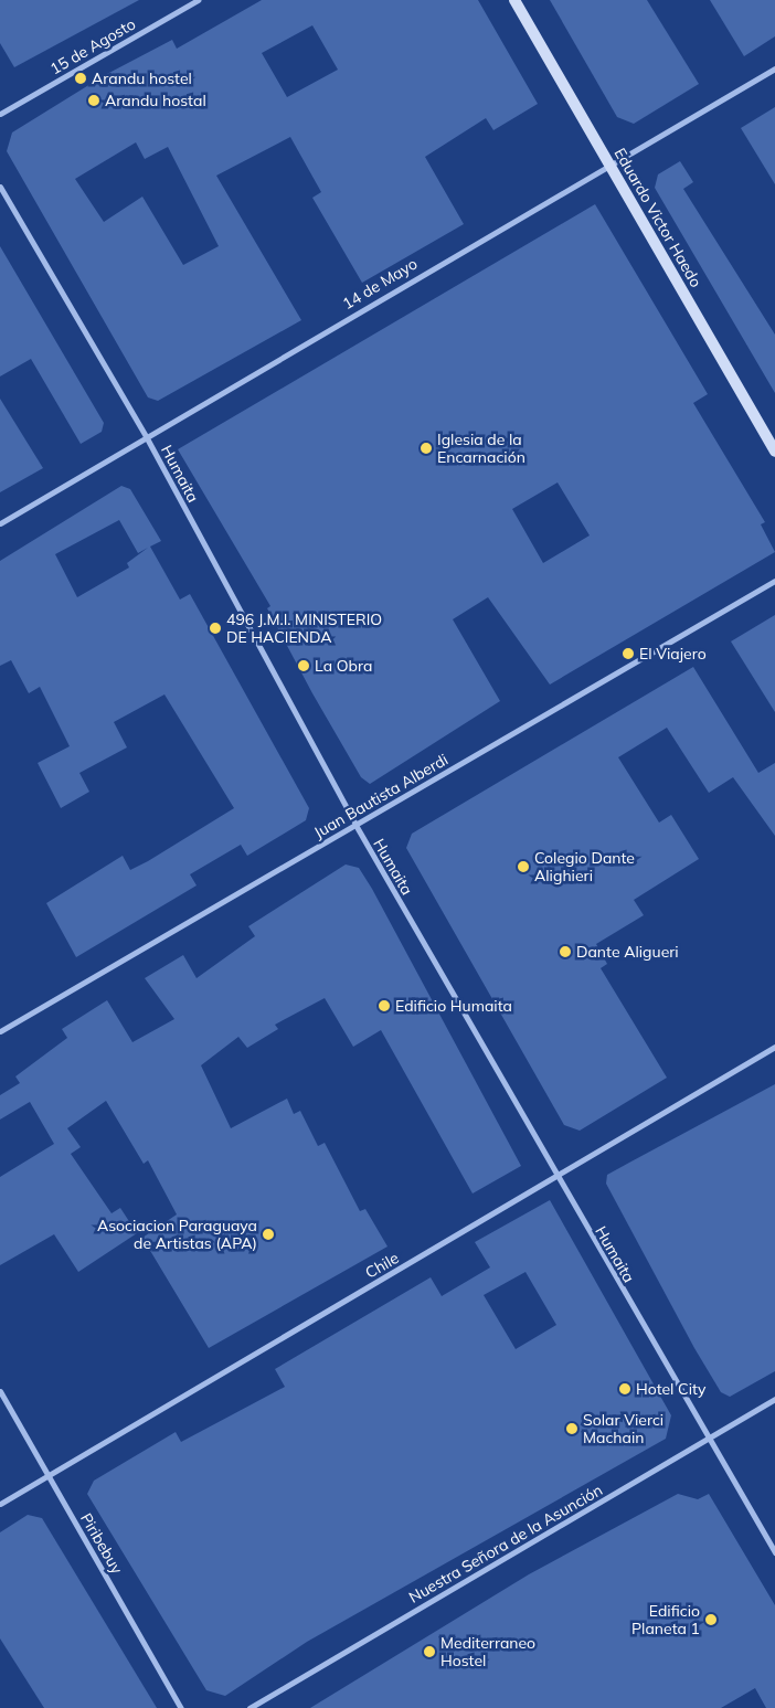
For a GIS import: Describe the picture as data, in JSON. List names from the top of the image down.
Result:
{
  "streets": {
    "street": [
      "15 de Agosto",
      "Eduardo Victor Haedo",
      "14 de Mayo",
      "Humaita",
      "Juan Bautista Alberdi",
      "Chile",
      "Piribebuy",
      "Nuestra Señora de la Asunción"
    ]
  },
  "crossings": [
    ["Eduardo Victor Haedo", "14 de Mayo"],
    ["14 de Mayo", "Humaita"],
    ["Humaita", "Juan Bautista Alberdi"],
    ["Humaita", "Chile"],
    ["Humaita", "Nuestra Señora de la Asunción"],
    ["Chile", "Piribebuy"]
  ],
  "places": [
    "Arandu hostel",
    "Arandu hostal",
    "Iglesia de la Encarnación",
    "496 J.M.I. MINISTERIO DE HACIENDA",
    "El Viajero",
    "La Obra",
    "Colegio Dante Alighieri",
    "Dante Aligueri",
    "Edificio Humaita",
    "Asociacion Paraguaya de Artistas (APA)",
    "Hotel City",
    "Solar Vierci Machain",
    "Edificio Planeta 1",
    "Mediterraneo Hostel"
  ]
}
